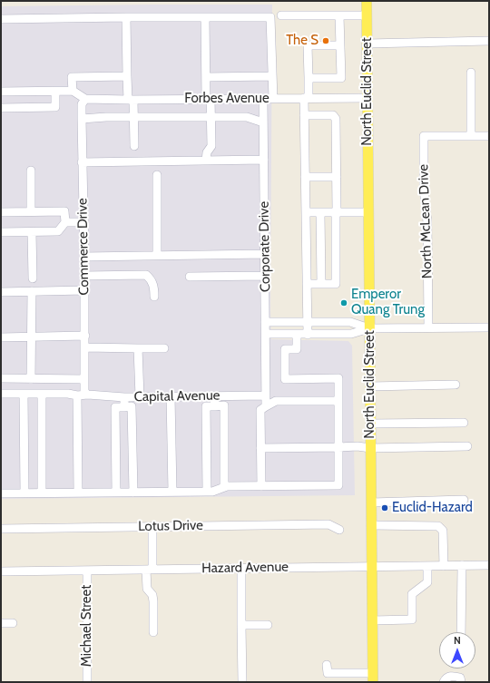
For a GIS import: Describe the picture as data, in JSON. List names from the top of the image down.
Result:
{
  "streets": {
    "main road": ["North Euclid Street"],
    "street": [
      "Forbes Avenue",
      "North McLean Drive",
      "Commerce Drive",
      "Corporate Drive",
      "Capital Avenue",
      "Lotus Drive",
      "Hazard Avenue",
      "Michael Street"
    ]
  },
  "crossings": [
    ["North Euclid Street", "Forbes Avenue"],
    ["North Euclid Street", "Hazard Avenue"],
    ["Forbes Avenue", "Commerce Drive"],
    ["Forbes Avenue", "Corporate Drive"],
    ["Commerce Drive", "Capital Avenue"],
    ["Corporate Drive", "Capital Avenue"],
    ["Hazard Avenue", "Michael Street"]
  ],
  "places": ["The S", "Emperor Quang Trung", "Euclid-Hazard"],
  "north": "top"
}
